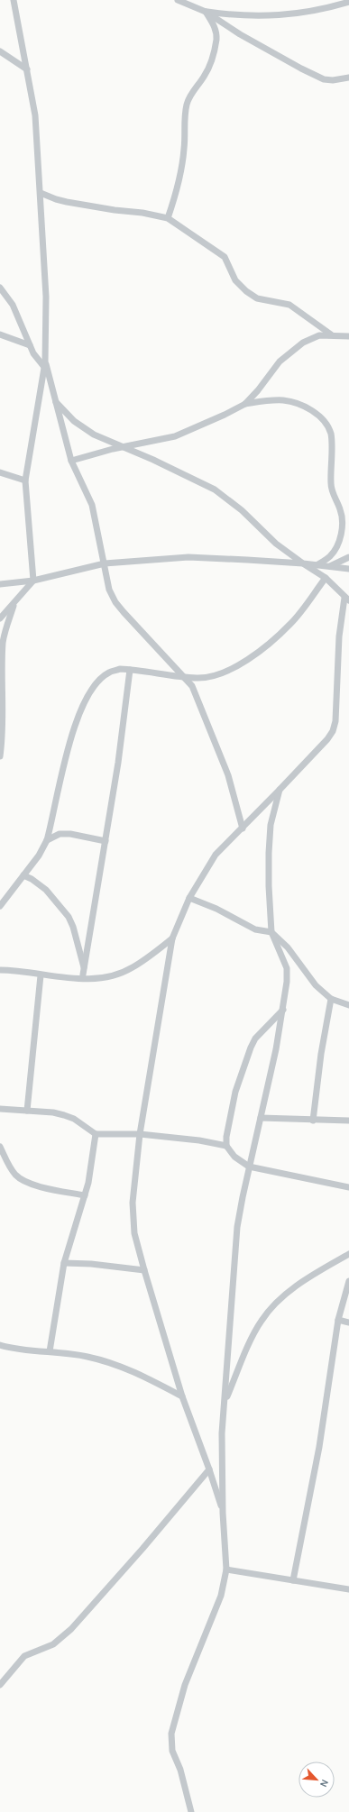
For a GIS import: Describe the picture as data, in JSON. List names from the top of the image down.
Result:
{
  "north": "bottom right"
}
